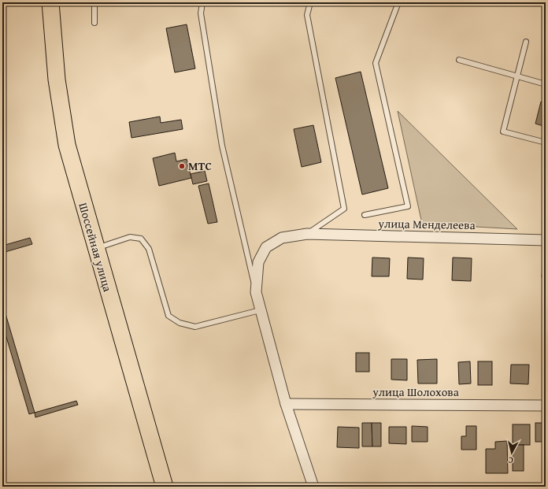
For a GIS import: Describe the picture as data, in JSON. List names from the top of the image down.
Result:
{
  "streets": {
    "highway": ["Шоссейная улица"],
    "street": ["улица Менделеева", "улица Шолохова"]
  },
  "crossings": [
    ["улица Менделеева", "улица Шолохова"]
  ],
  "places": ["МТС"],
  "north": "bottom"
}
